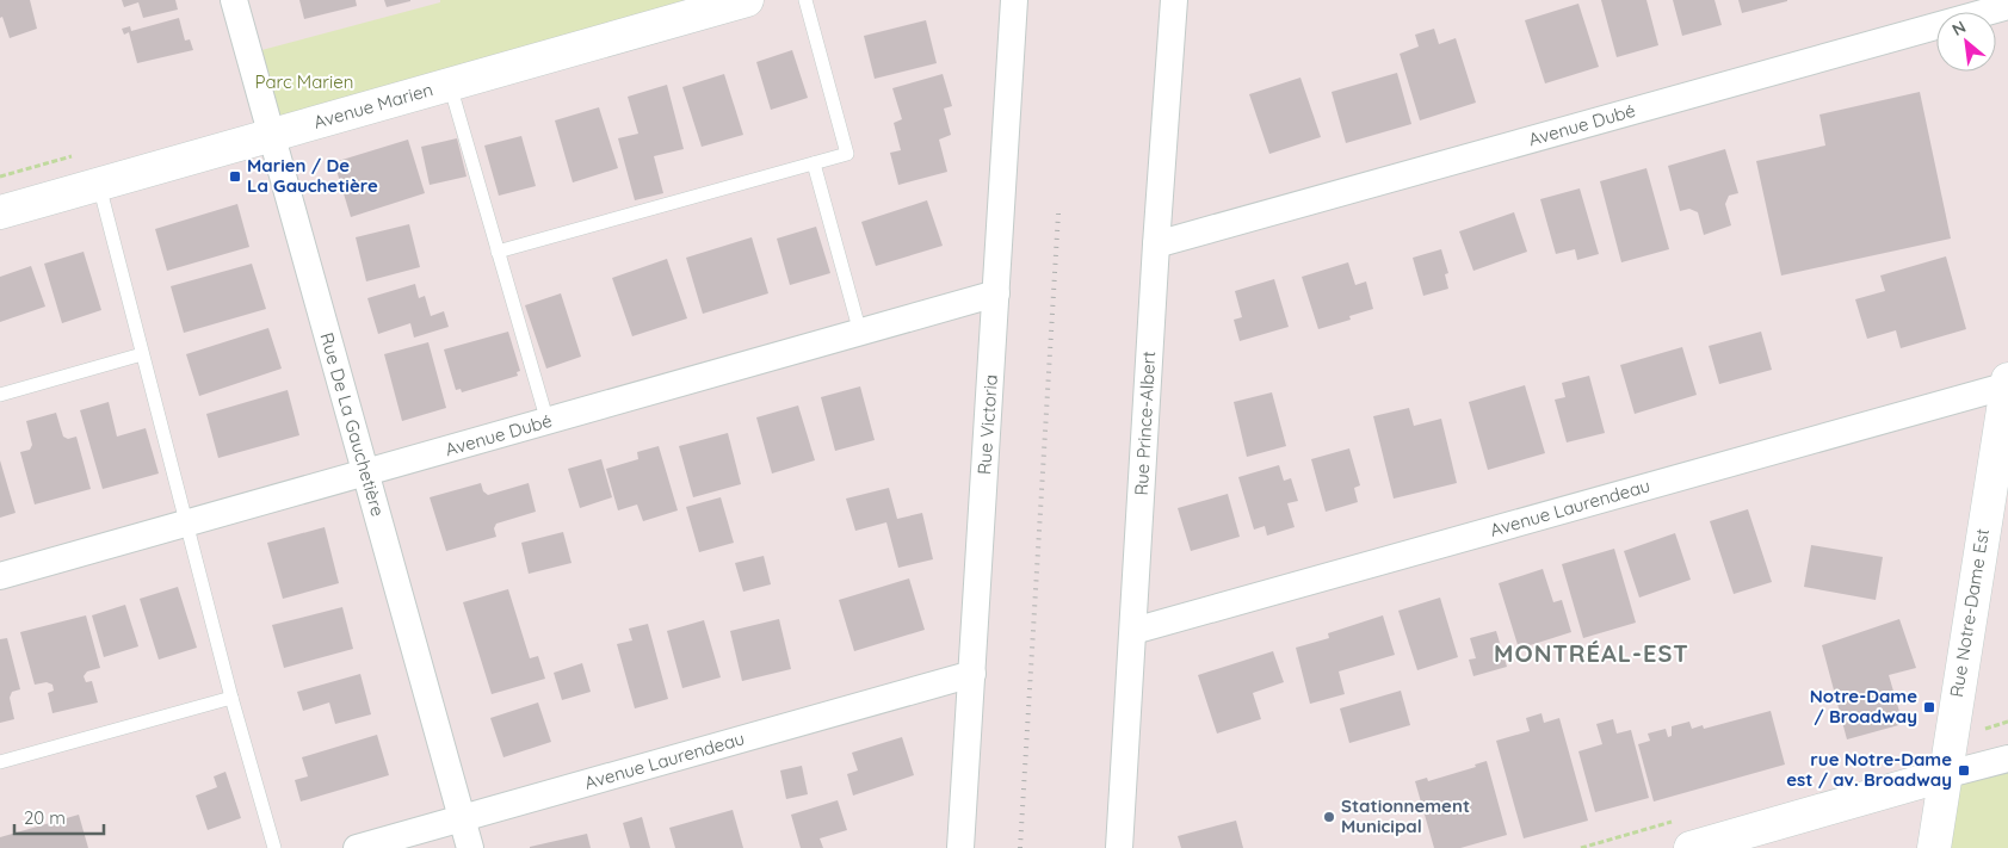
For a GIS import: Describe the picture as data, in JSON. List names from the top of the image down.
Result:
{
  "streets": {
    "street": [
      "Avenue Marien",
      "Avenue Dubé",
      "Rue Prince-Albert",
      "Rue De La Gauchetière",
      "Rue Victoria",
      "Avenue Laurendeau",
      "Rue Notre-Dame Est"
    ]
  },
  "crossings": [
    ["Avenue Marien", "Rue De La Gauchetière"],
    ["Avenue Dubé", "Rue Prince-Albert"],
    ["Avenue Dubé", "Rue De La Gauchetière"],
    ["Avenue Dubé", "Rue Victoria"],
    ["Rue Prince-Albert", "Avenue Laurendeau"],
    ["Rue De La Gauchetière", "Avenue Laurendeau"],
    ["Rue Victoria", "Avenue Laurendeau"],
    ["Avenue Laurendeau", "Rue Notre-Dame Est"]
  ],
  "districts": ["MONTRÉAL-EST"],
  "parks": ["Parc Marien"],
  "places": {
    "transit": ["Marien / De La Gauchetière", "Notre-Dame / Broadway", "rue Notre-Dame est / av. Broadway"],
    "other": ["Stationnement Municipal"]
  },
  "scale_bar": "20 m",
  "north": "top left"
}
